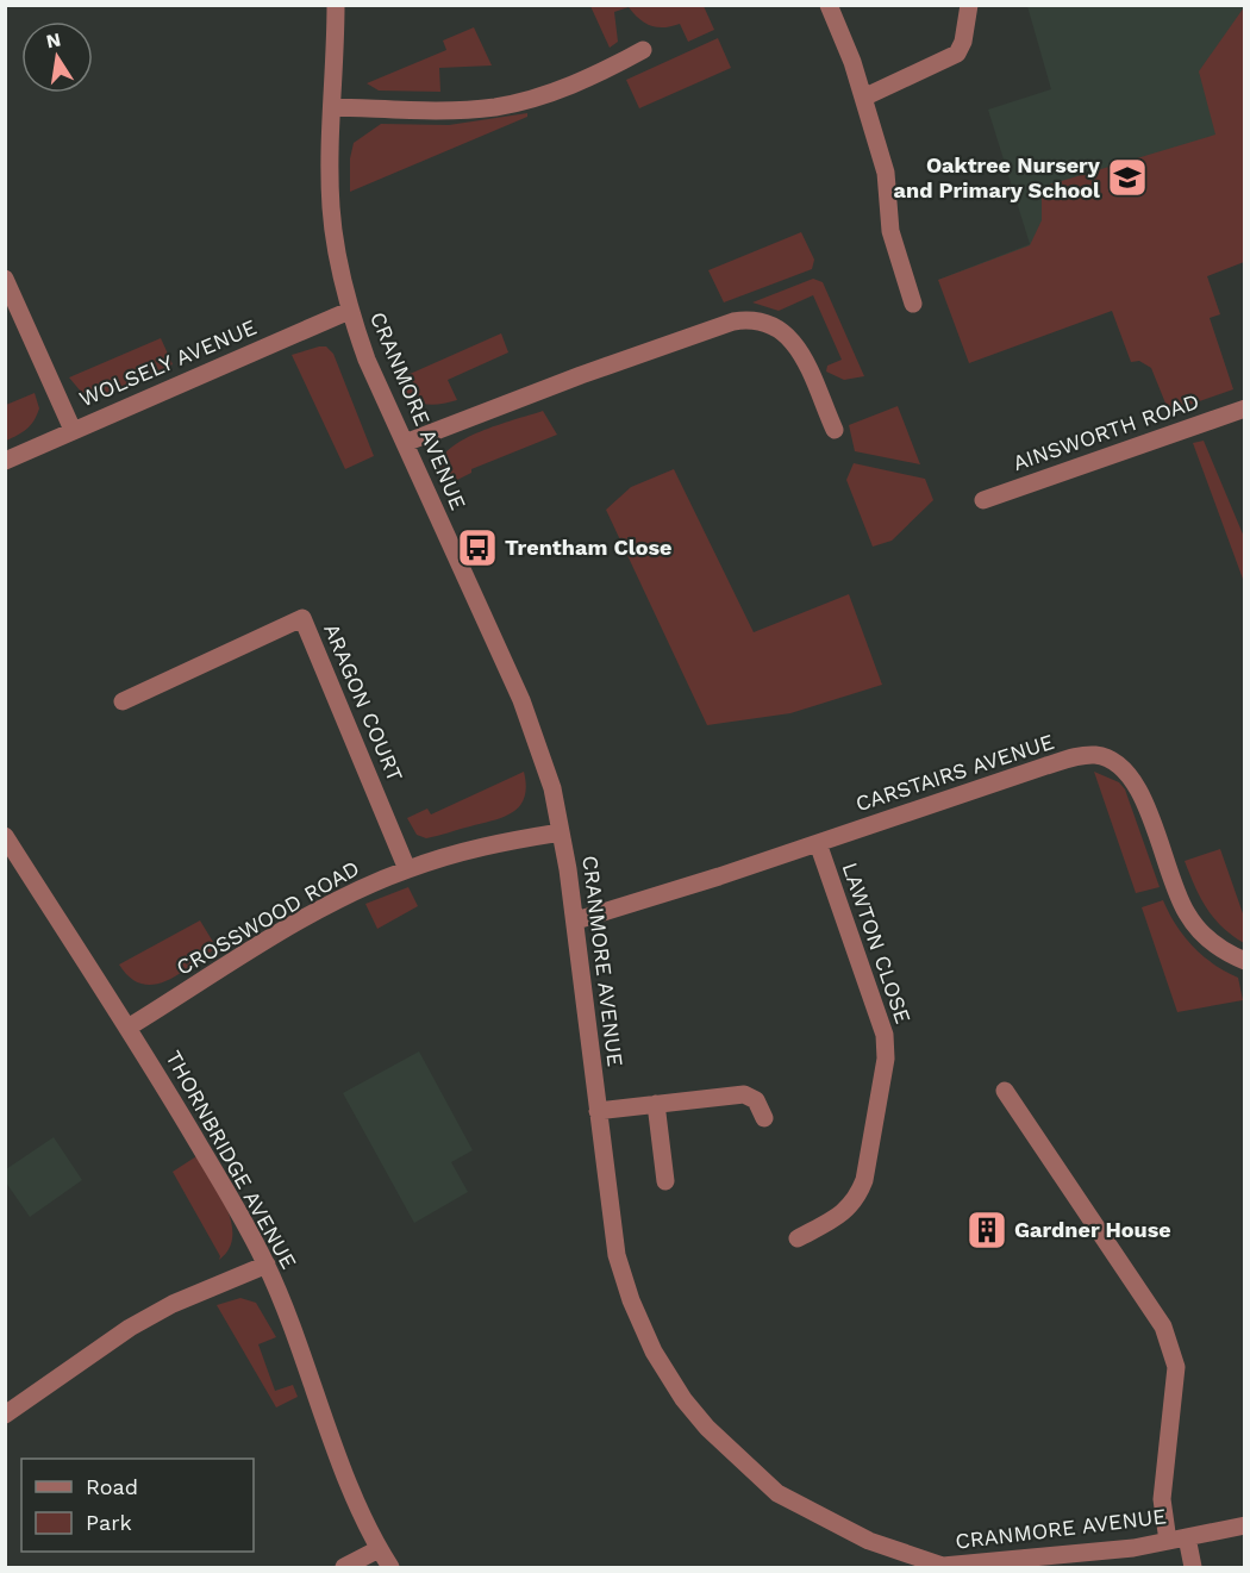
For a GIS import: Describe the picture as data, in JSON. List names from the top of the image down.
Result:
{
  "streets": {
    "street": [
      "WOLSELY AVENUE",
      "CRANMORE AVENUE",
      "AINSWORTH ROAD",
      "ARAGON COURT",
      "CARSTAIRS AVENUE",
      "CROSSWOOD ROAD",
      "LAWTON CLOSE",
      "THORNBRIDGE AVENUE"
    ]
  },
  "crossings": [
    ["WOLSELY AVENUE", "CRANMORE AVENUE"],
    ["CRANMORE AVENUE", "CARSTAIRS AVENUE"],
    ["CRANMORE AVENUE", "CROSSWOOD ROAD"],
    ["ARAGON COURT", "CROSSWOOD ROAD"],
    ["CARSTAIRS AVENUE", "LAWTON CLOSE"],
    ["CROSSWOOD ROAD", "THORNBRIDGE AVENUE"]
  ],
  "places": {
    "school or university": ["Oaktree Nursery and Primary School"],
    "bus stop": ["Trentham Close"],
    "building": ["Gardner House"]
  },
  "legend": ["Road", "Park"],
  "north": "top"
}
